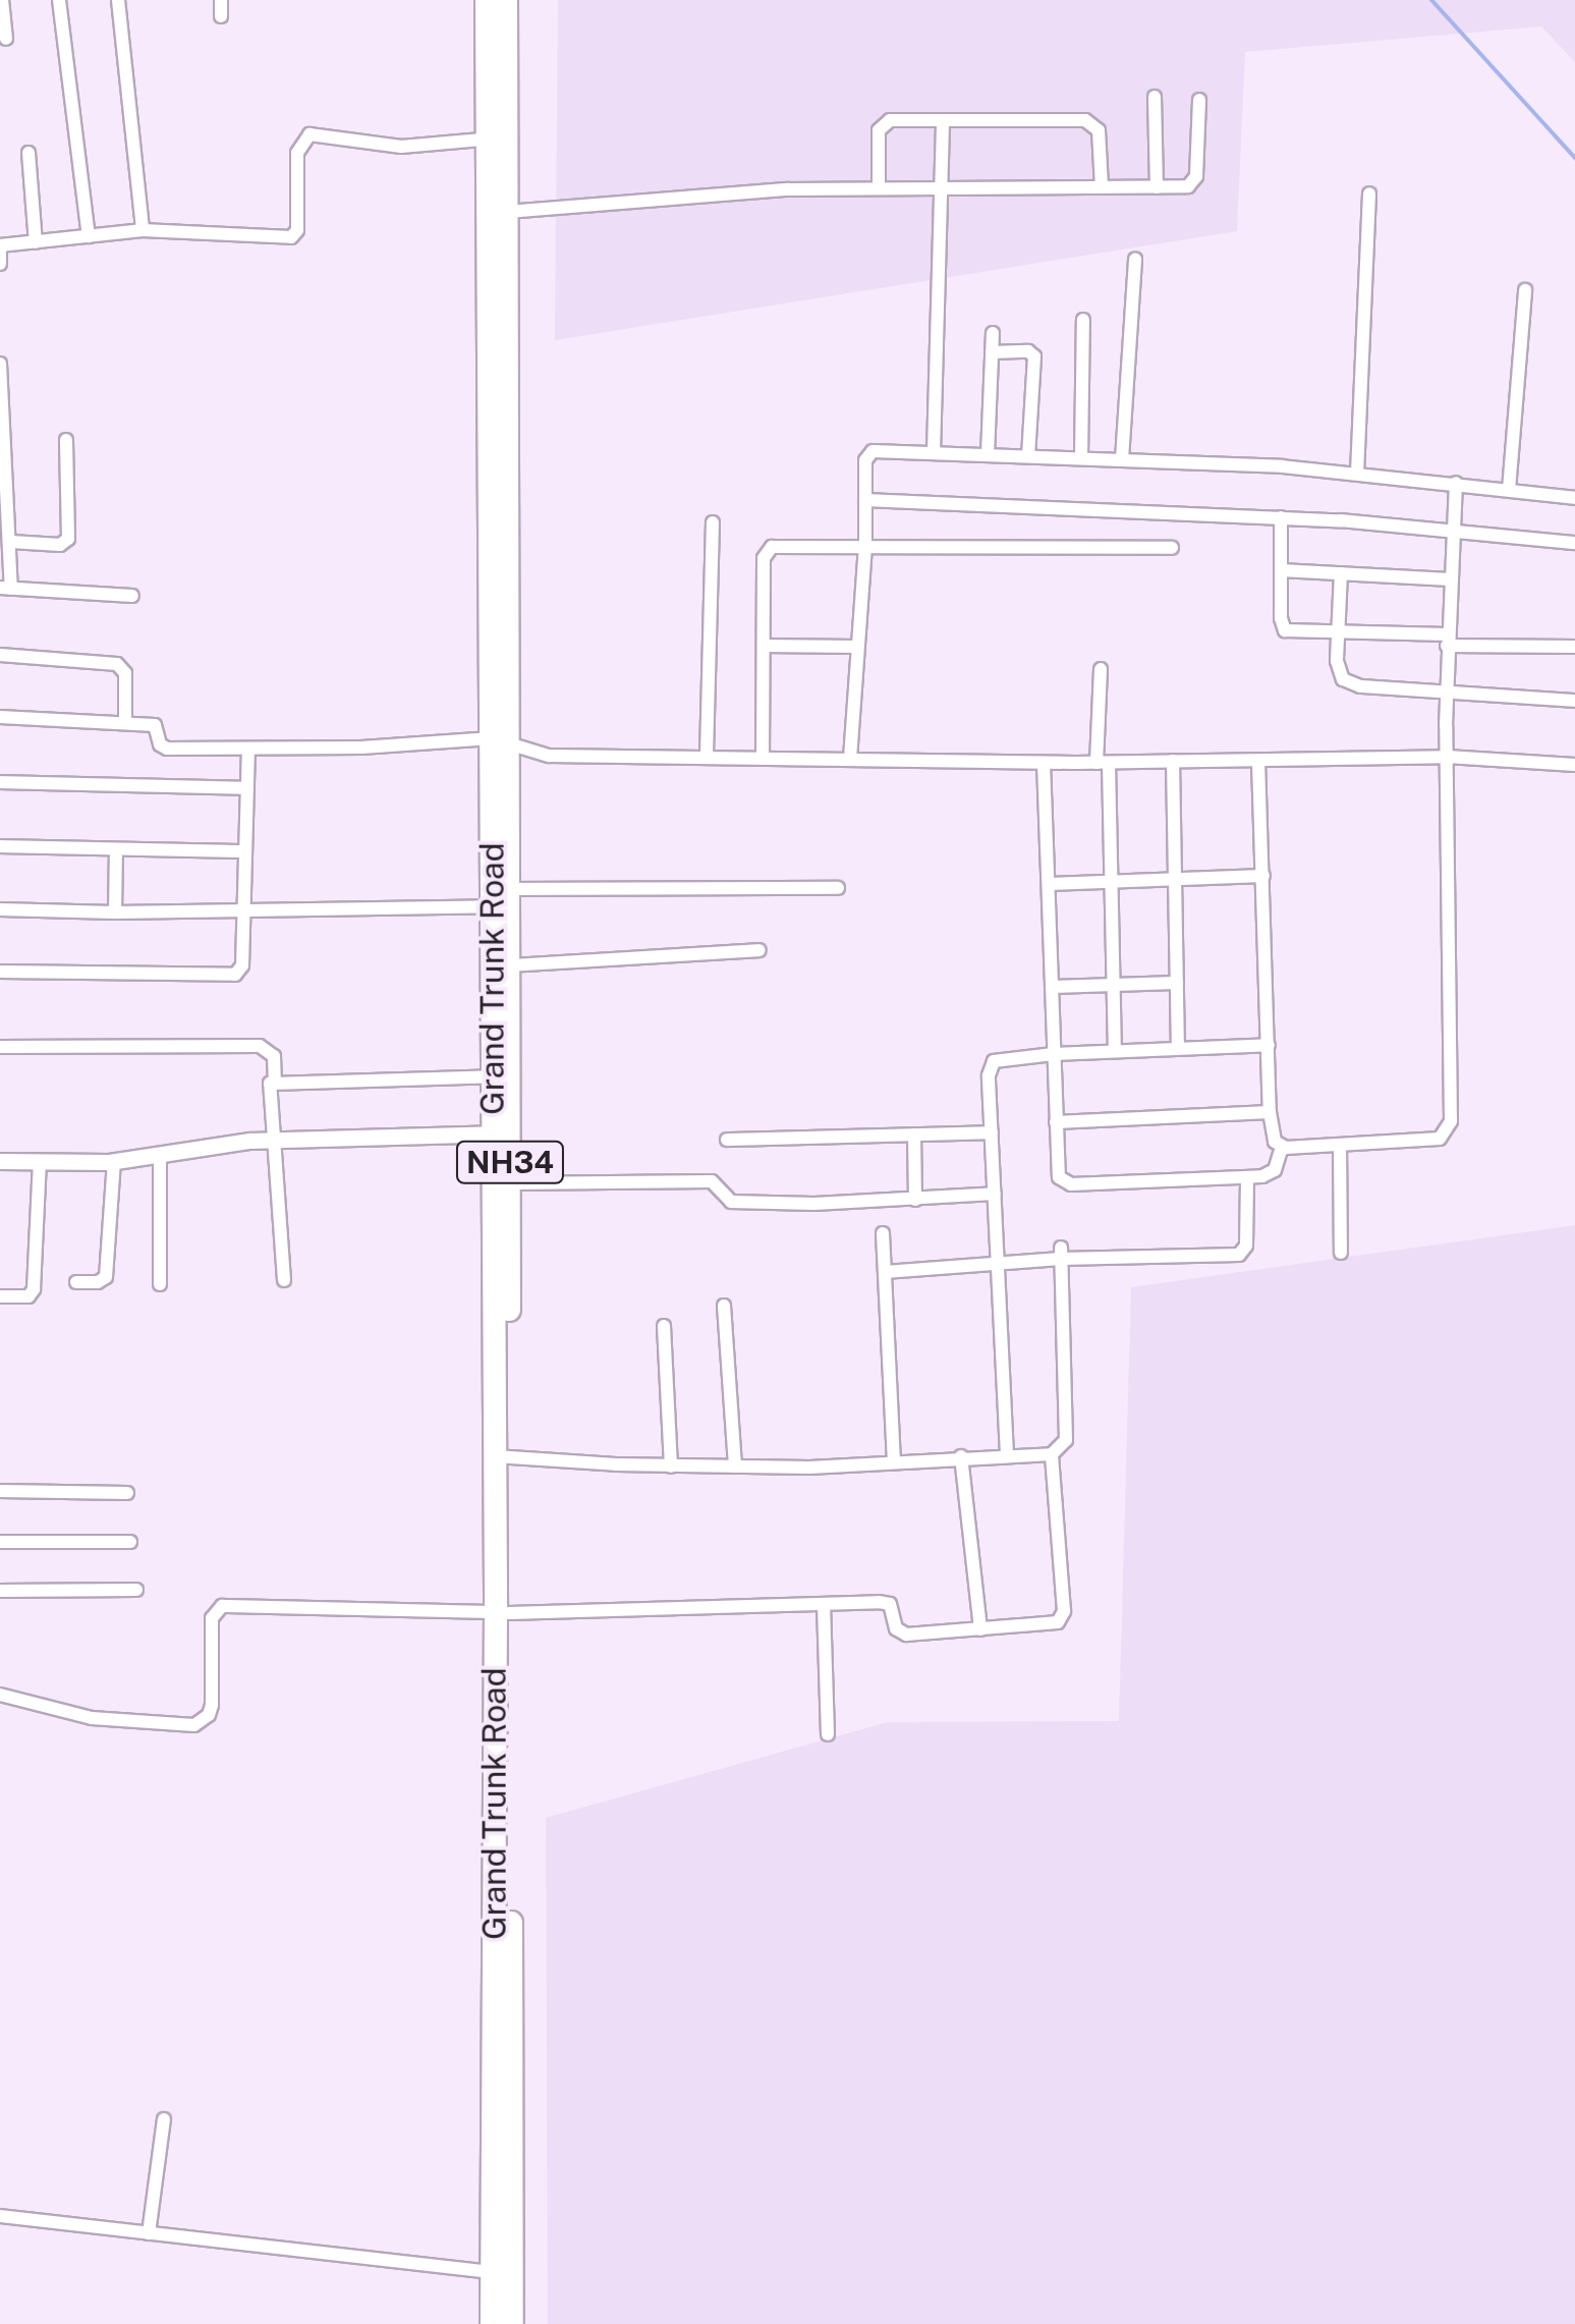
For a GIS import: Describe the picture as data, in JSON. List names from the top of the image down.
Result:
{
  "streets": {
    "highway": ["Grand Trunk Road", "NH34"]
  }
}
